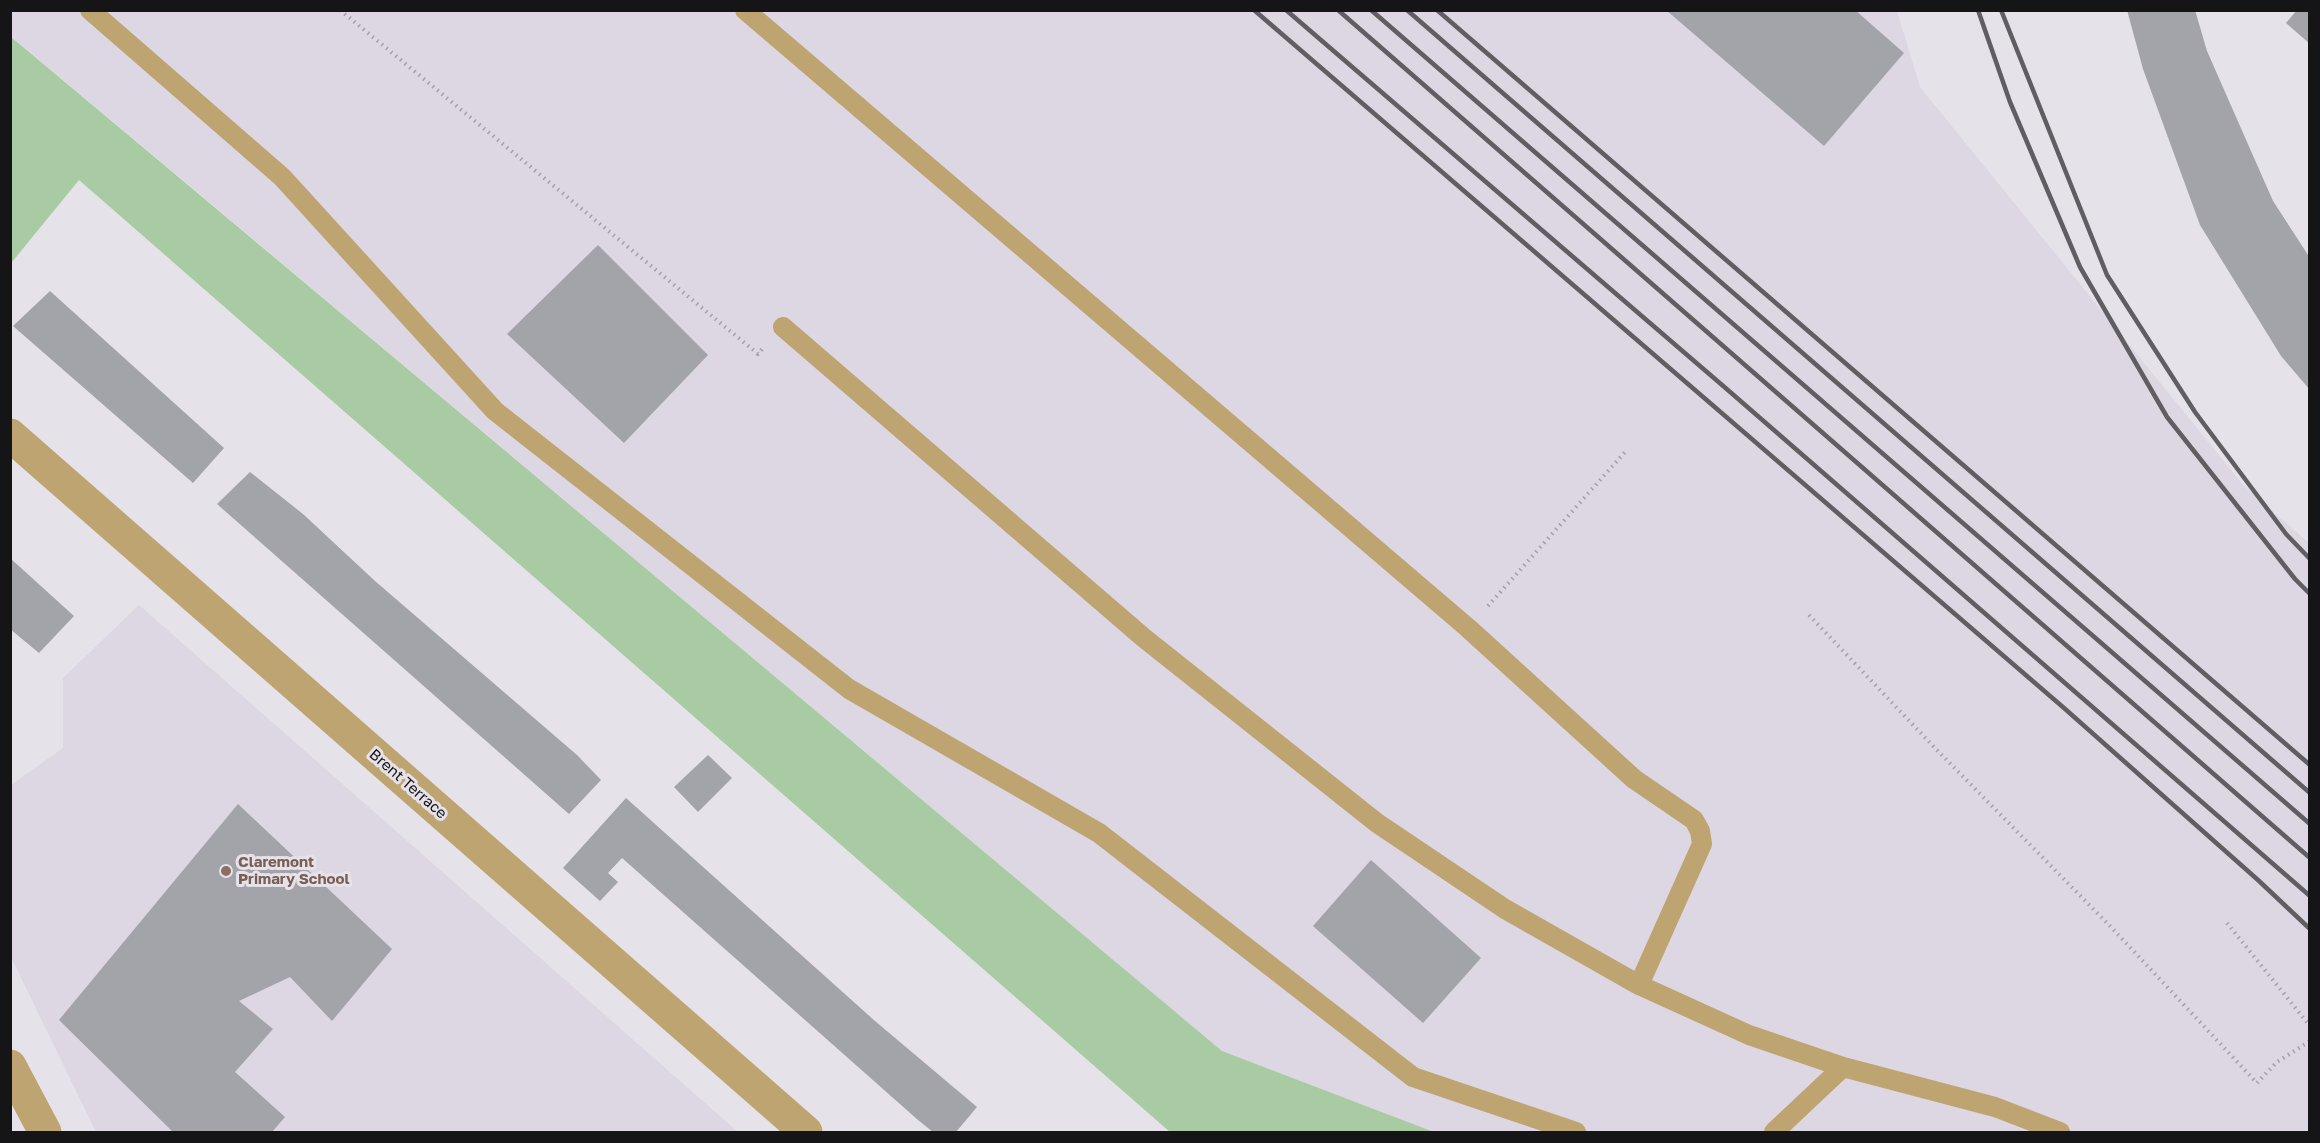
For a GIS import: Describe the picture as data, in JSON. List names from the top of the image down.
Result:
{
  "streets": {
    "street": ["Brent Terrace"]
  },
  "places": ["Claremont Primary School"]
}
